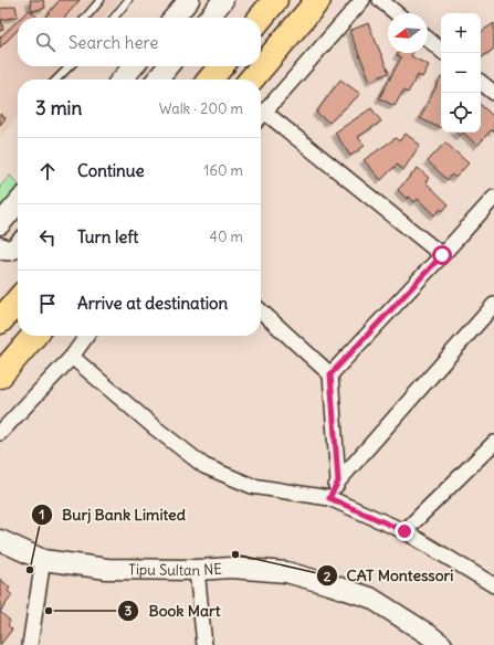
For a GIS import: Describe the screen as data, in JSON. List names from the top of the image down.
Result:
{
  "streets": {
    "main road": ["Tipu Sultan NE"]
  },
  "places": ["CAT Montessori", "Burj Bank Limited", "Book Mart"],
  "north": "left",
  "page": {
    "map_buttons": ["+", "−"],
    "search": "Search here",
    "heading": ["3 min", "Walk · 200 m"],
    "list": [
      ["Continue", "160 m"],
      ["Turn left", "40 m"],
      "Arrive at destination"
    ]
  }
}
